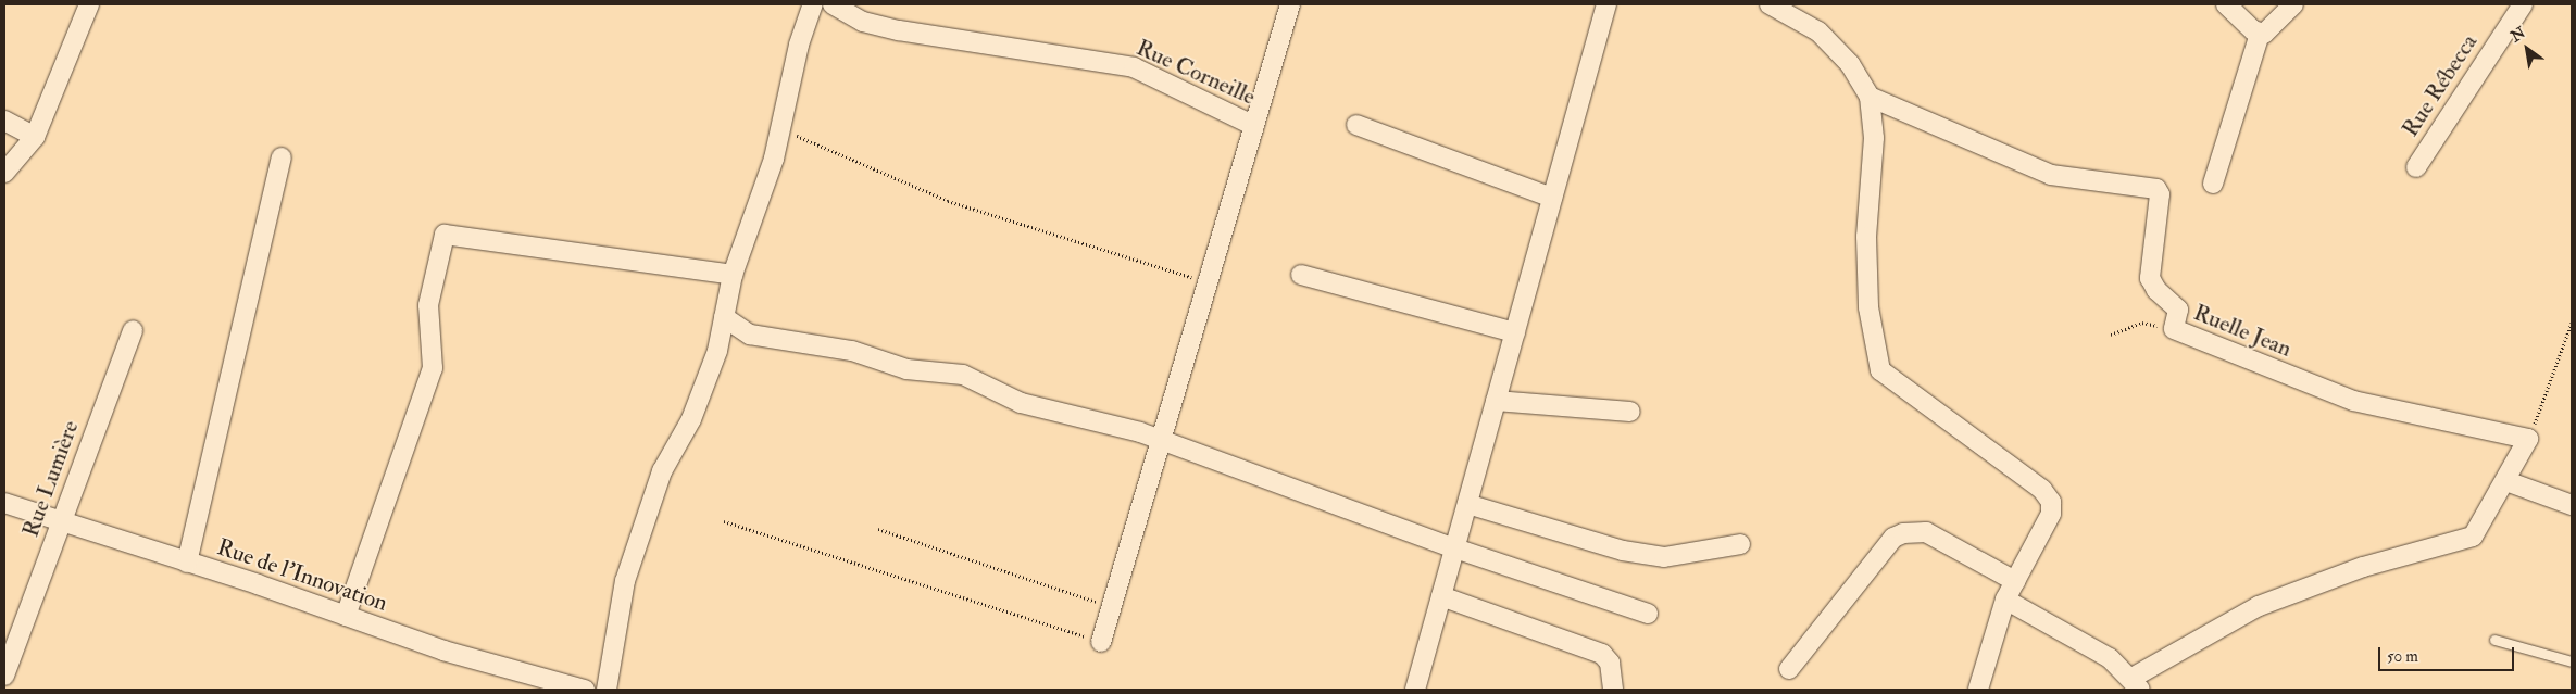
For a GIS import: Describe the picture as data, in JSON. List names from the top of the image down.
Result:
{
  "streets": {
    "street": [
      "Rue Corneille",
      "Rue Rébecca",
      "Ruelle Jean",
      "Rue Lumière",
      "Rue de l'Innovation"
    ]
  },
  "crossings": [
    ["Rue Lumière", "Rue de l'Innovation"]
  ],
  "scale_bar": "50 m",
  "north": "top left"
}
